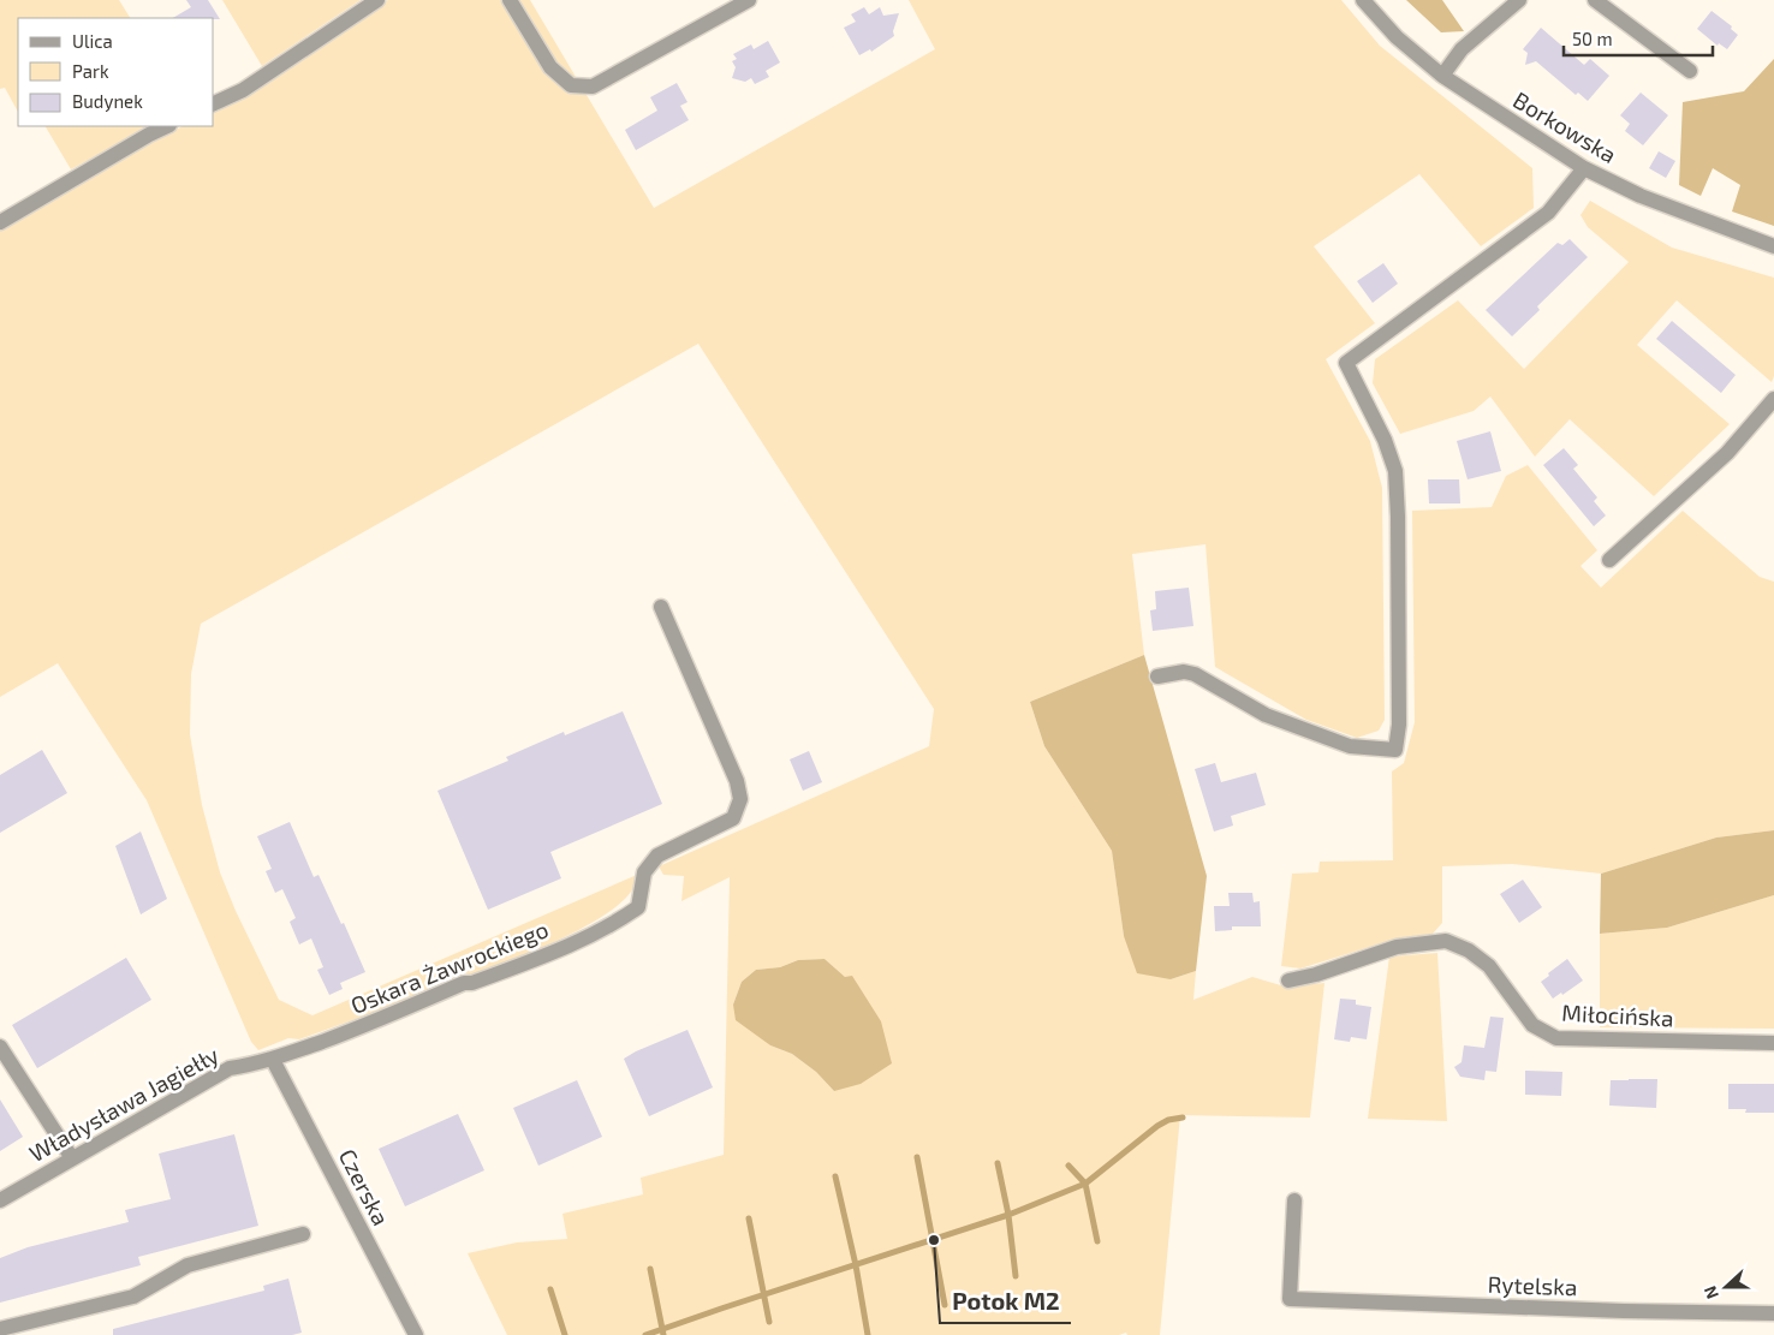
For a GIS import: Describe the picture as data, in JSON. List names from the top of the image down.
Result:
{
  "streets": {
    "street": [
      "Borkowska",
      "Oskara Żawrockiego",
      "Miłocińska",
      "Władysława Jagiełły",
      "Czerska",
      "Rytelska"
    ]
  },
  "crossings": [
    ["Oskara Żawrockiego", "Władysława Jagiełły"],
    ["Oskara Żawrockiego", "Czerska"],
    ["Władysława Jagiełły", "Czerska"]
  ],
  "places": ["Potok M2"],
  "legend": ["Ulica", "Park", "Budynek"],
  "scale_bar": "50 m",
  "north": "left"
}
